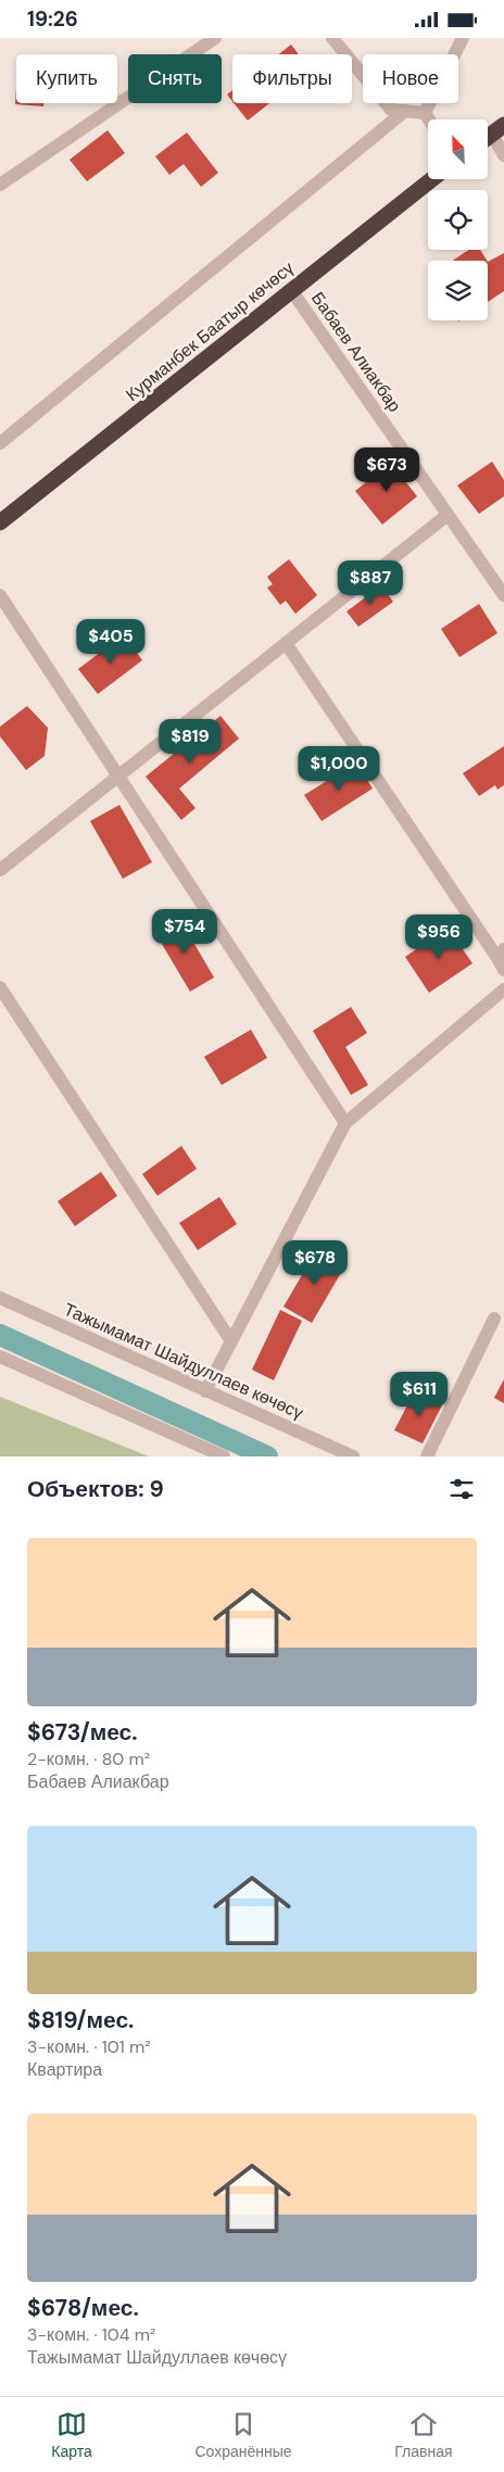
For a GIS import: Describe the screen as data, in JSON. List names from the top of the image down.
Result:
{
  "streets": {
    "highway": ["Курманбек Баатыр көчөсү"],
    "street": ["Бабаев Алиакбар", "Тажымамат Шайдуллаев көчөсү"]
  },
  "crossings": [
    ["Курманбек Баатыр көчөсү", "Бабаев Алиакбар"]
  ],
  "north": "top left",
  "page": {
    "status": "19:26",
    "chip": [
      "Купить",
      "Снять",
      "Фильтры",
      "Новое"
    ],
    "price": [
      "$673",
      "$887",
      "$405",
      "$819",
      "$1,000",
      "$754",
      "$956",
      "$678",
      "$611"
    ],
    "heading": "Объектов: 9",
    "list": [
      {
        "name": "$673/мес.",
        "note": "2-комн. · 80 m² · Бабаев Алиакбар"
      },
      {
        "name": "$819/мес.",
        "note": "3-комн. · 101 m² · Квартира"
      },
      {
        "name": "$678/мес.",
        "note": "3-комн. · 104 m² · Тажымамат Шайдуллаев көчөсү"
      }
    ],
    "tabs": ["Карта", "Сохранённые", "Главная"]
  }
}
